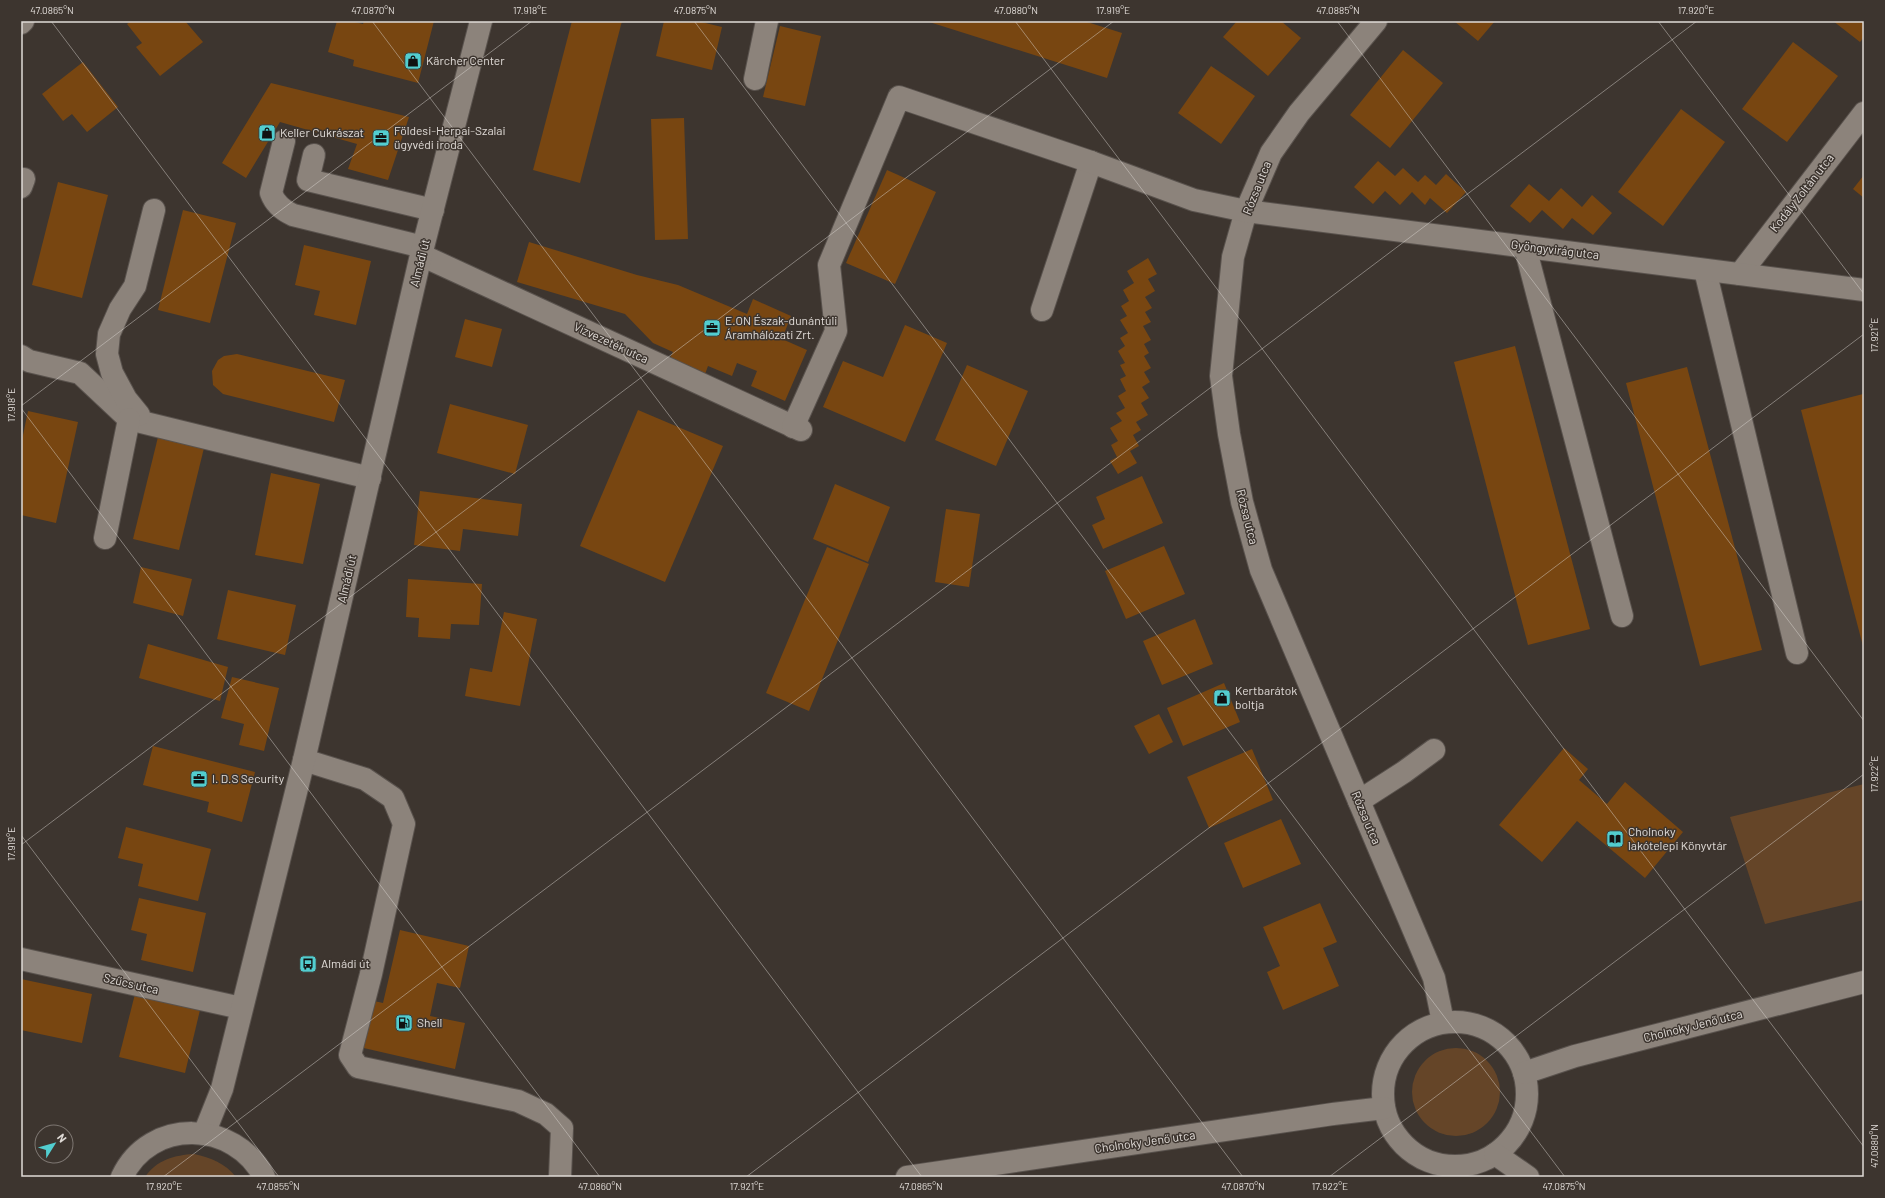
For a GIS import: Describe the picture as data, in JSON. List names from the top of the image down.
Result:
{
  "streets": {
    "street": [
      "Rózsa utca",
      "Kodály Zoltán utca",
      "Gyöngyvirág utca",
      "Almádi út",
      "Vízvezeték utca",
      "Szűcs utca",
      "Cholnoky Jenő utca"
    ]
  },
  "crossings": [
    ["Rózsa utca", "Gyöngyvirág utca"],
    ["Kodály Zoltán utca", "Gyöngyvirág utca"],
    ["Gyöngyvirág utca", "Vízvezeték utca"],
    ["Almádi út", "Vízvezeték utca"],
    ["Almádi út", "Szűcs utca"]
  ],
  "places": {
    "shop": ["Kärcher Center", "Keller Cukrászat", "Kertbarátok boltja"],
    "office": ["Földesi-Herpai-Szalai ügyvédi iroda", "E.ON Észak-dunántúli Áramhálózati Zrt.", "I. D.S Security"],
    "library": ["Cholnoky lakótelepi Könyvtár"],
    "bus stop": ["Almádi út"],
    "fuel station": ["Shell"]
  },
  "north": "top right",
  "coordinates": [
    "47.0865°N",
    "47.0870°N",
    "17.918°E",
    "47.0875°N",
    "47.0880°N",
    "17.919°E",
    "47.0885°N",
    "17.920°E",
    "17.921°E",
    "17.922°E",
    "47.0855°N",
    "47.0860°N"
  ]
}
